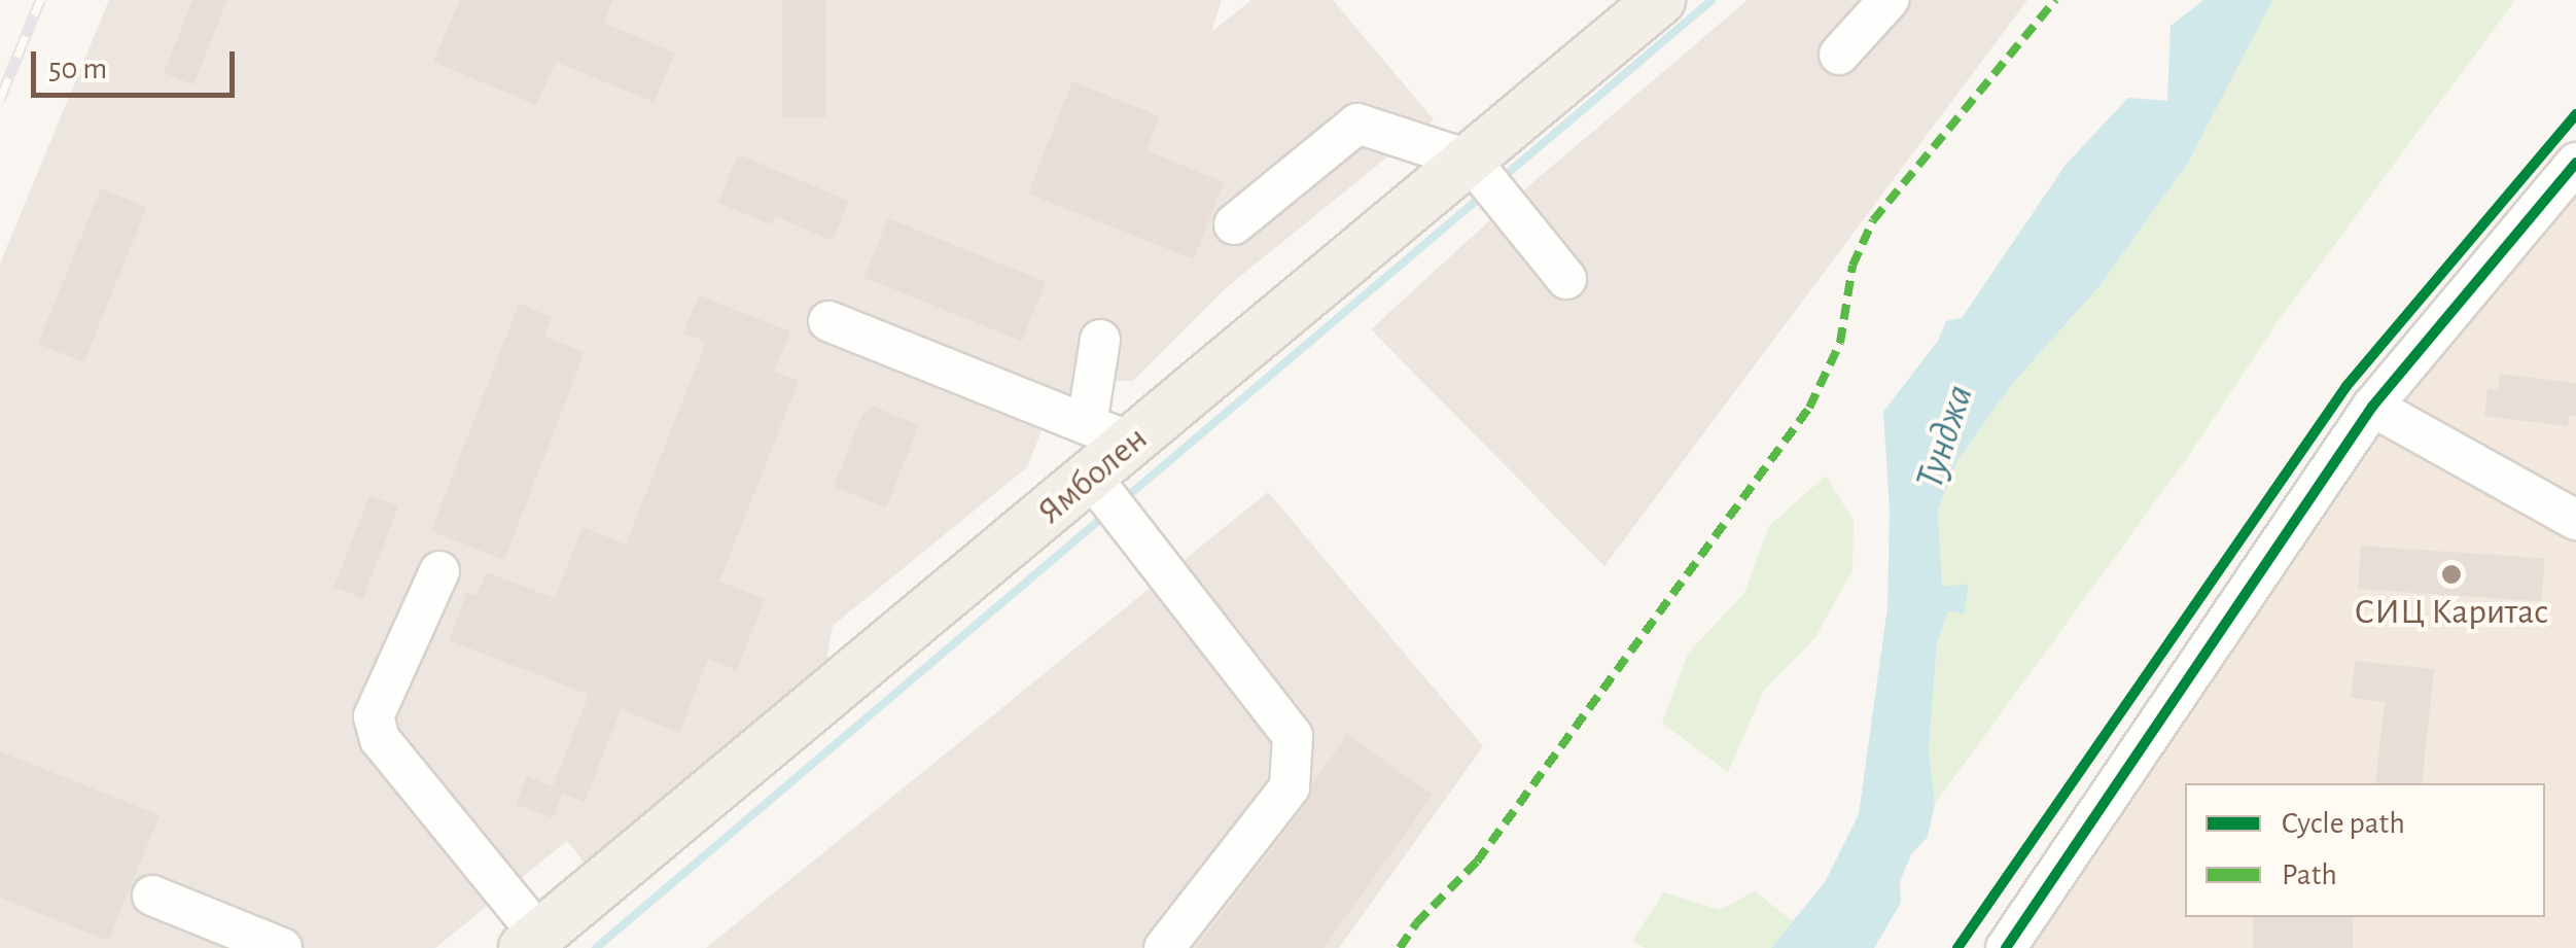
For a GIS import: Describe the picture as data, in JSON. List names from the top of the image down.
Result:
{
  "streets": {
    "main road": ["Ямболен"]
  },
  "water": ["Тунджа"],
  "places": ["СИЦ Каритас"],
  "legend": ["Cycle path", "Path"],
  "scale_bar": "50 m"
}
